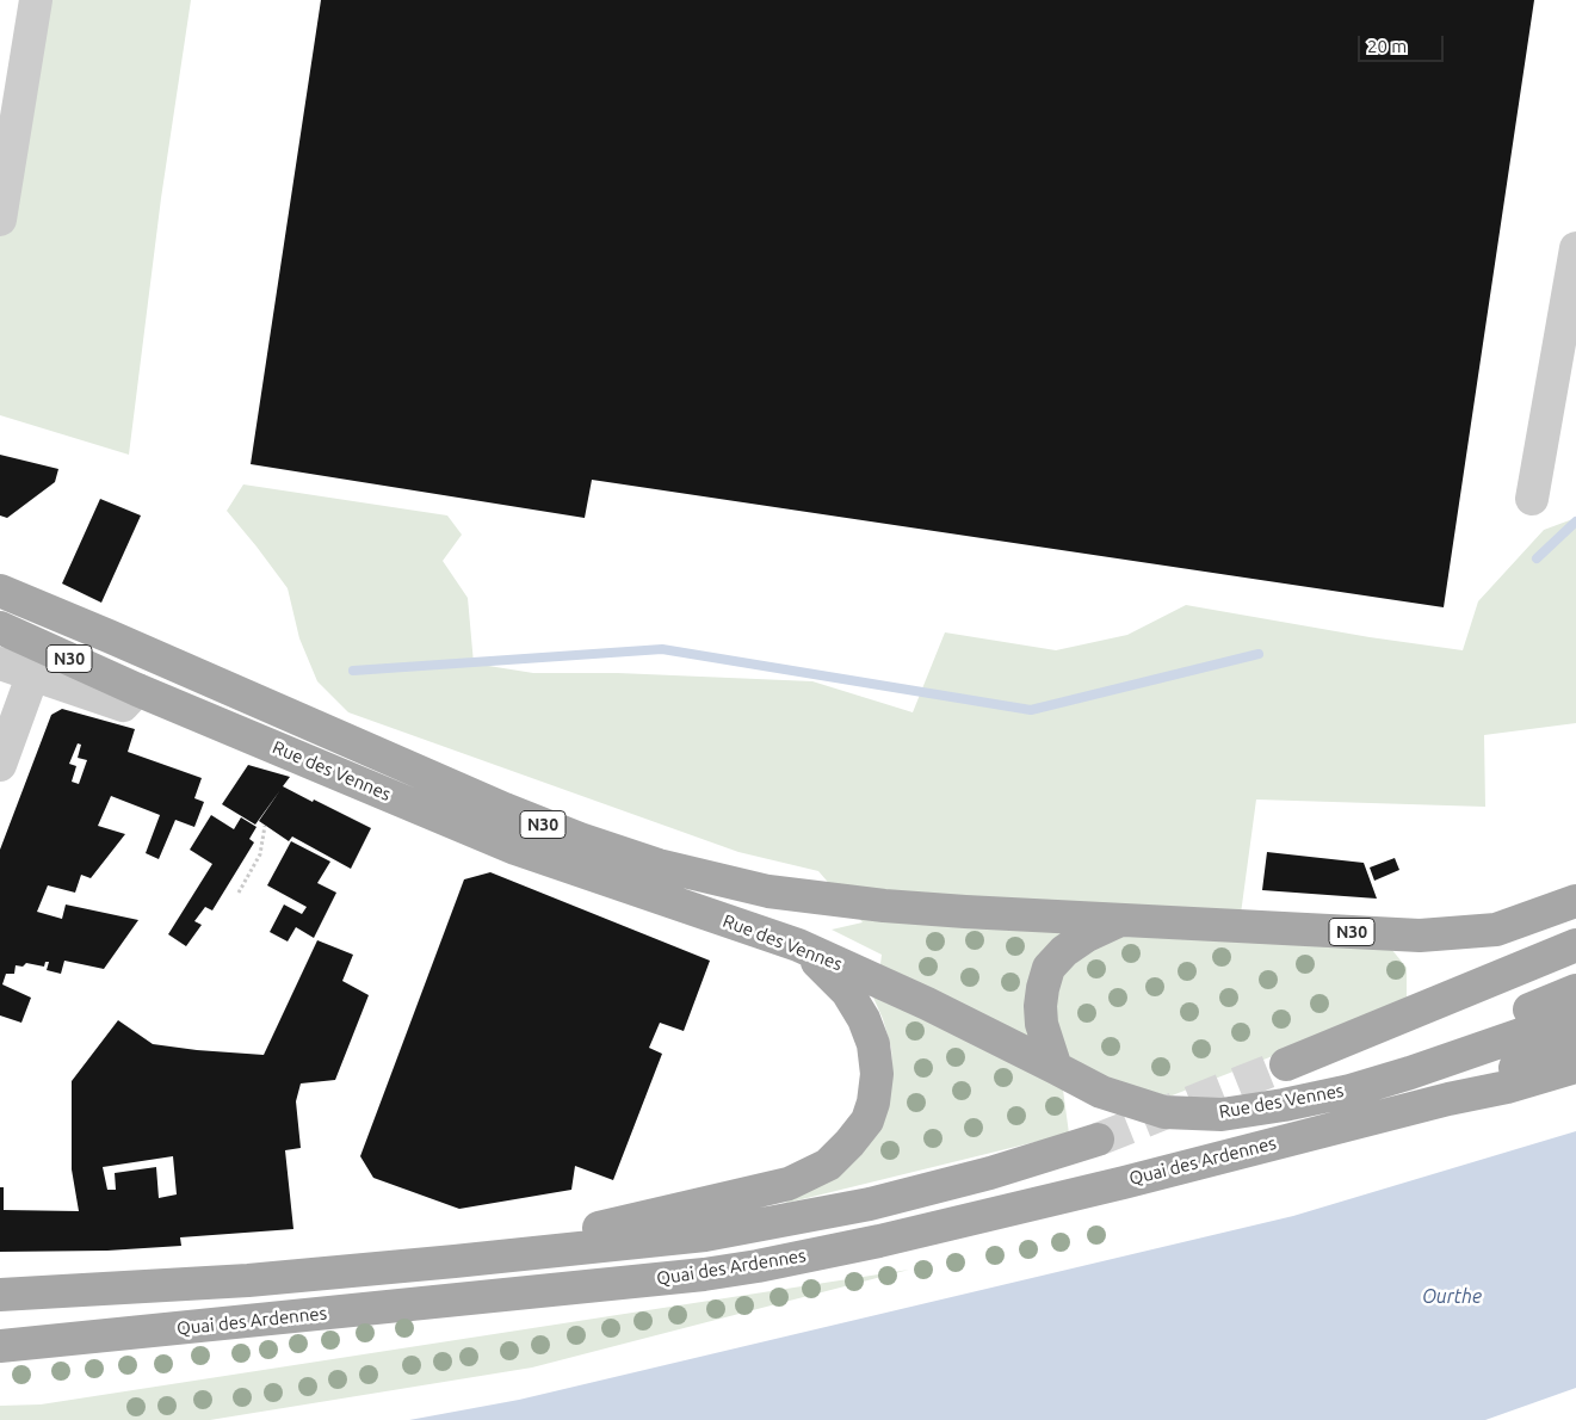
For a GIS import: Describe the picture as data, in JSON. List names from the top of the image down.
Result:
{
  "streets": {
    "main road": ["N30", "Rue des Vennes", "Quai des Ardennes"]
  },
  "crossings": [
    ["N30", "Rue des Vennes"]
  ],
  "water": ["Ourthe"],
  "scale_bar": "20 m"
}
